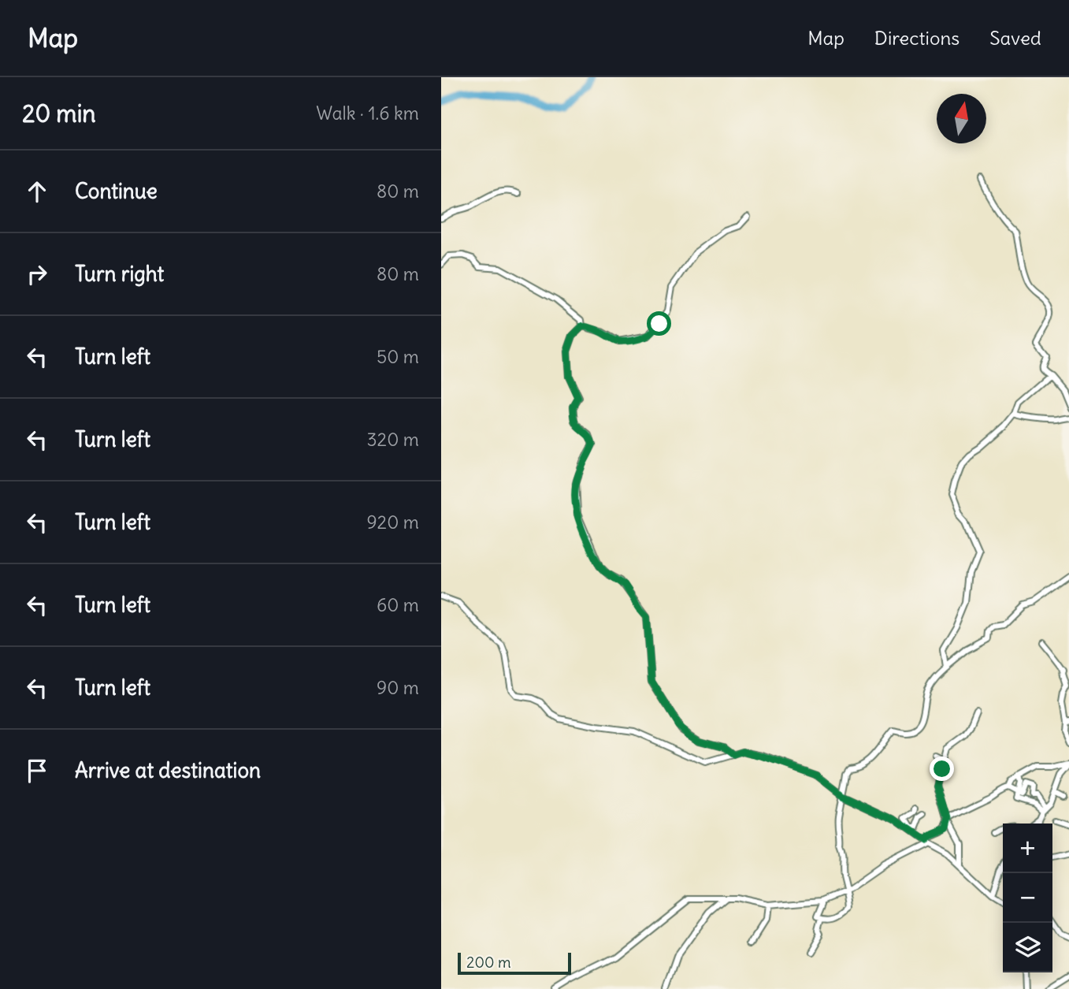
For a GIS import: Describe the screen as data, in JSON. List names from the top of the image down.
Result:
{
  "scale_bar": "200 m",
  "north": "top",
  "page": {
    "header": "Map",
    "nav": ["Map", "Directions", "Saved"],
    "heading": ["20 min", "Walk · 1.6 km"],
    "list": [
      ["Continue", "80 m"],
      ["Turn right", "80 m"],
      ["Turn left", "50 m"],
      ["Turn left", "320 m"],
      ["Turn left", "920 m"],
      ["Turn left", "60 m"],
      ["Turn left", "90 m"],
      "Arrive at destination"
    ],
    "map_buttons": ["+", "−"],
    "scale": "200 m"
  }
}
